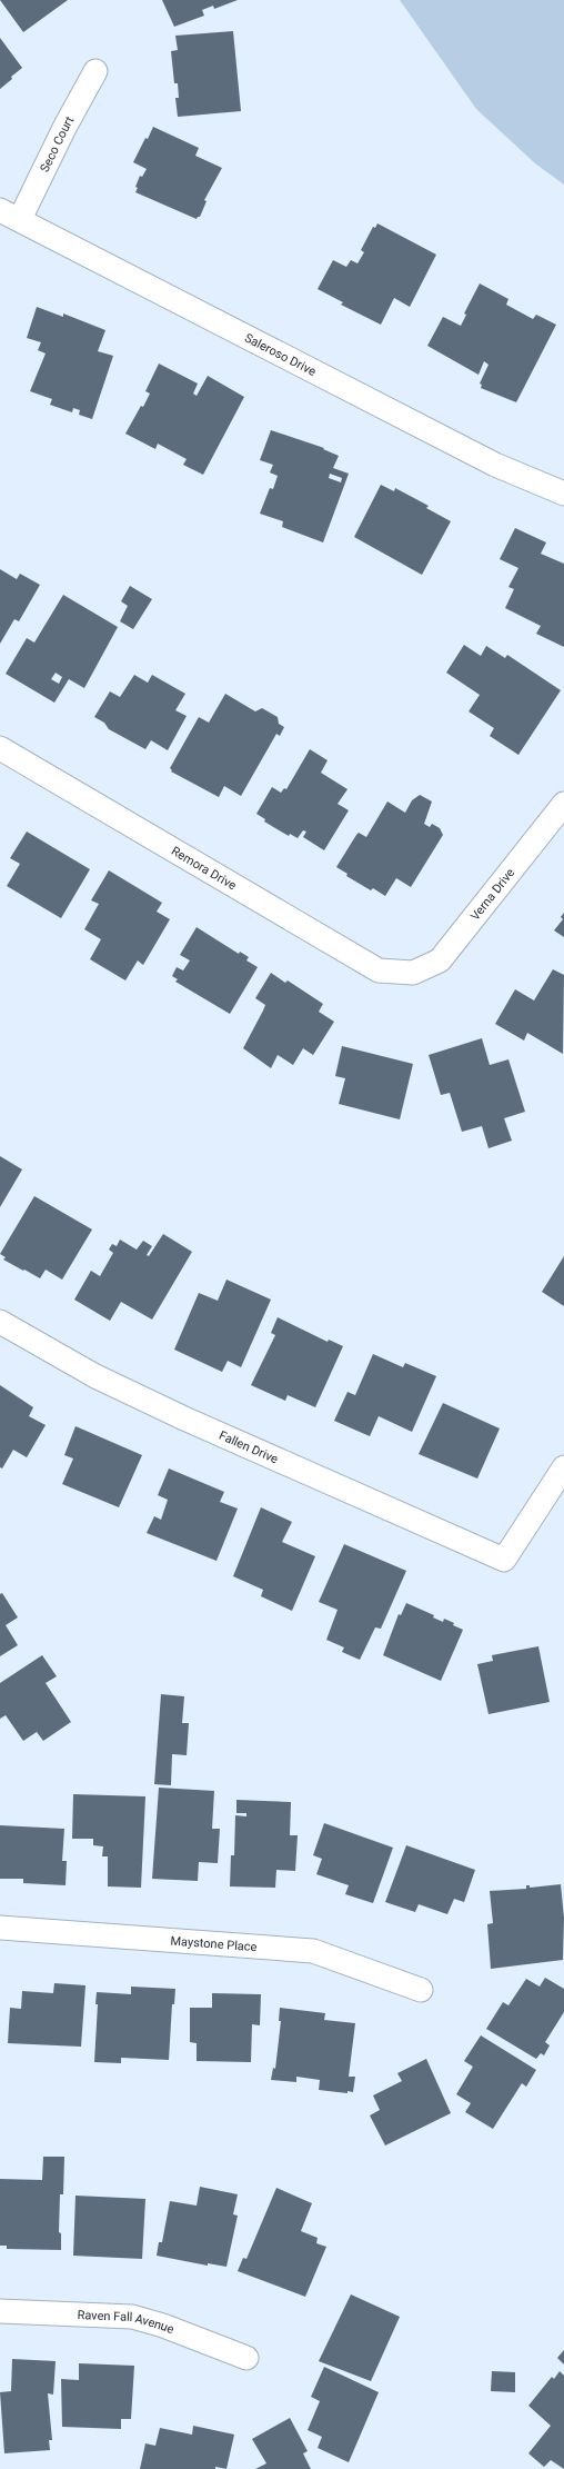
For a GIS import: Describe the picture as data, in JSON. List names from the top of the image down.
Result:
{
  "streets": {
    "street": [
      "Seco Court",
      "Saleroso Drive",
      "Remora Drive",
      "Verna Drive",
      "Fallen Drive",
      "Maystone Place",
      "Raven Fall Avenue"
    ]
  },
  "crossings": [
    ["Seco Court", "Saleroso Drive"],
    ["Remora Drive", "Verna Drive"]
  ]
}
